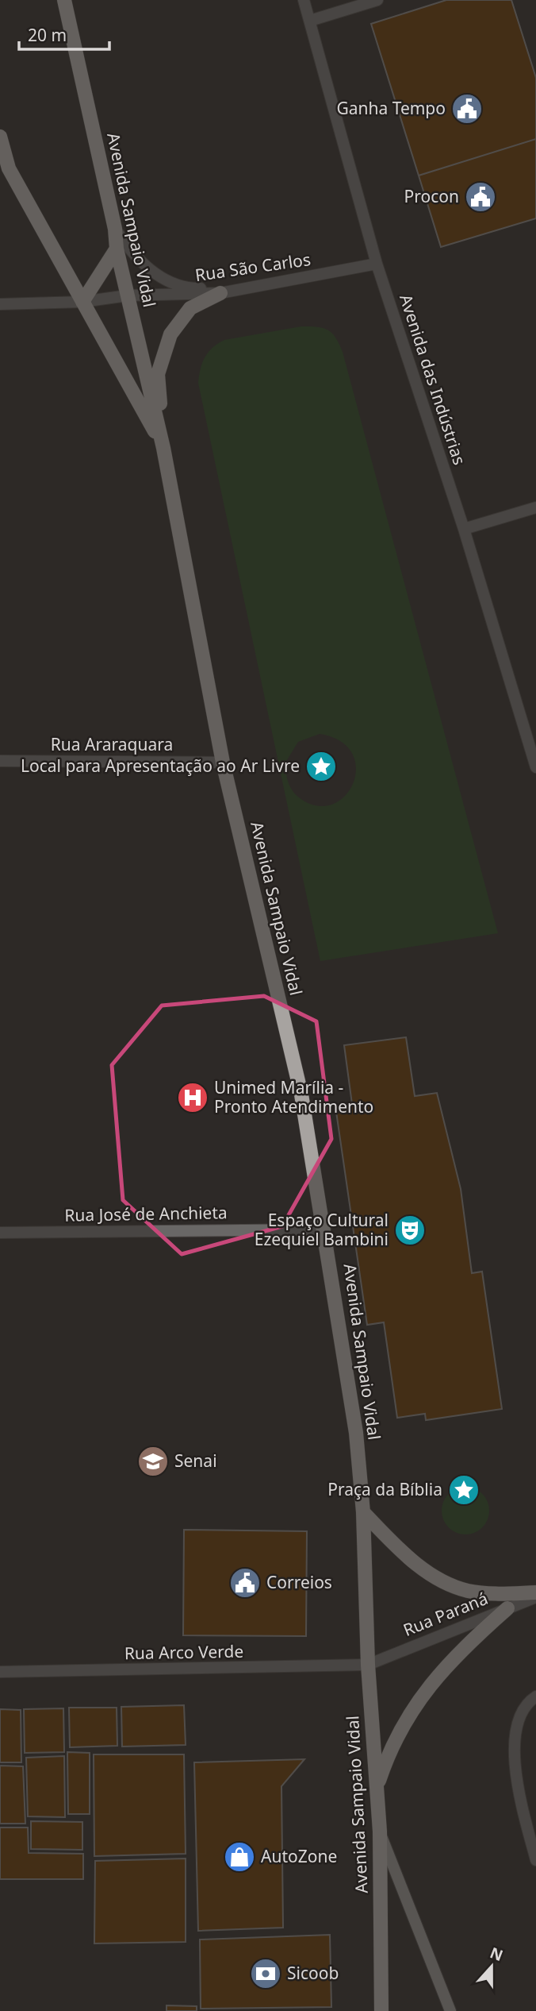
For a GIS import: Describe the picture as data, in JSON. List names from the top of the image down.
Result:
{
  "streets": {
    "main road": ["Avenida Sampaio Vidal"],
    "street": [
      "Rua São Carlos",
      "Avenida das Indústrias",
      "Rua Araraquara",
      "Rua José de Anchieta",
      "Rua Paraná",
      "Rua Arco Verde"
    ]
  },
  "crossings": [
    ["Avenida Sampaio Vidal", "Rua São Carlos"],
    ["Avenida Sampaio Vidal", "Rua Araraquara"],
    ["Avenida Sampaio Vidal", "Rua José de Anchieta"],
    ["Avenida Sampaio Vidal", "Rua Paraná"],
    ["Avenida Sampaio Vidal", "Rua Arco Verde"],
    ["Rua São Carlos", "Avenida das Indústrias"],
    ["Rua Paraná", "Rua Arco Verde"]
  ],
  "places": {
    "public building": ["Ganha Tempo", "Procon", "Correios"],
    "place": ["Local para Apresentação ao Ar Livre", "Praça da Bíblia"],
    "hospital": ["Unimed Marília - Pronto Atendimento"],
    "theatre": ["Espaço Cultural Ezequiel Bambini"],
    "school or university": ["Senai"],
    "shop": ["AutoZone"],
    "bank": ["Sicoob"]
  },
  "scale_bar": "20 m",
  "north": "top"
}
